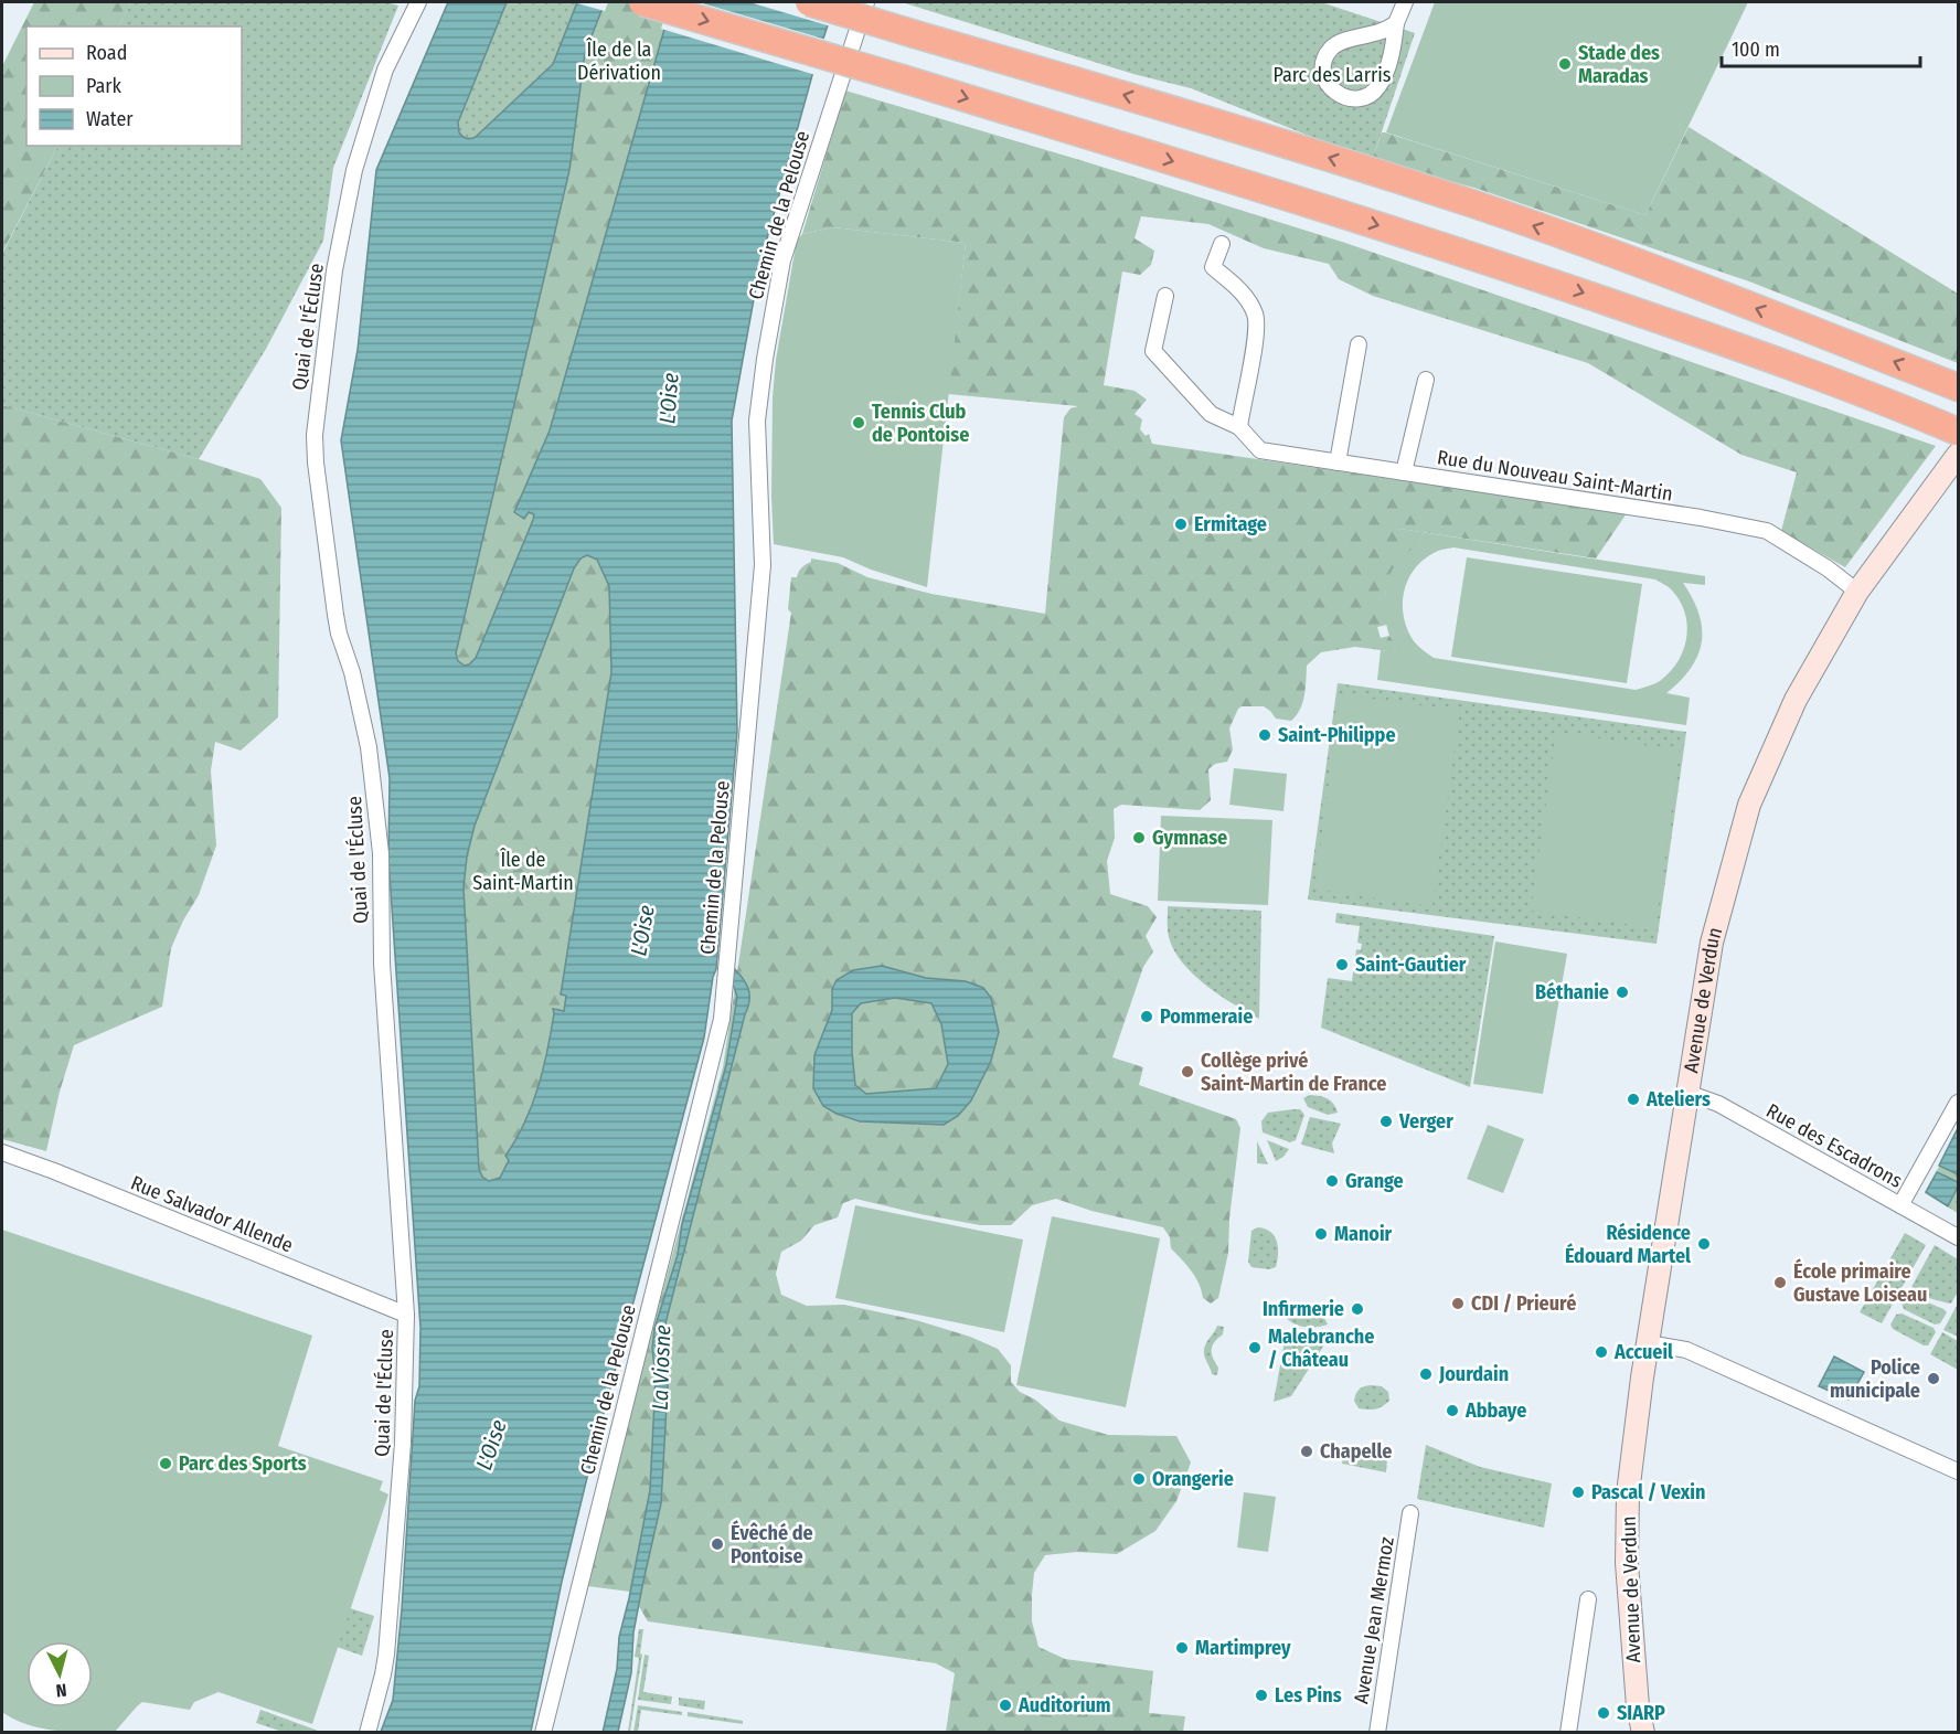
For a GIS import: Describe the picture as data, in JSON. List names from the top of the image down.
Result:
{
  "streets": {
    "main road": ["Avenue de Verdun"],
    "street": [
      "Chemin de la Pelouse",
      "Quai de l'Écluse",
      "Rue du Nouveau Saint-Martin",
      "Rue des Escadrons",
      "Rue Salvador Allende",
      "Avenue Jean Mermoz"
    ]
  },
  "crossings": [
    ["Quai de l'Écluse", "Rue Salvador Allende"],
    ["Rue du Nouveau Saint-Martin", "Avenue de Verdun"],
    ["Avenue de Verdun", "Rue des Escadrons"]
  ],
  "water": ["L'Oise", "La Viosne"],
  "parks": ["Île de la Dérivation", "Parc des Larris", "Île de Saint-Martin"],
  "places": [
    "Stade des Maradas",
    "Tennis Club de Pontoise",
    "Ermitage",
    "Saint-Philippe",
    "Gymnase",
    "Saint-Gautier",
    "Béthanie",
    "Pommeraie",
    "Collège privé Saint-Martin de France",
    "Ateliers",
    "Verger",
    "Grange",
    "Manoir",
    "Résidence Édouard Martel",
    "École primaire Gustave Loiseau",
    "CDI / Prieuré",
    "Infirmerie",
    "Malebranche / Château",
    "Accueil",
    "Jourdain",
    "Police municipale",
    "Abbaye",
    "Chapelle",
    "Parc des Sports",
    "Orangerie",
    "Pascal / Vexin",
    "Évêché de Pontoise",
    "Martimprey",
    "Les Pins",
    "Auditorium",
    "SIARP"
  ],
  "legend": ["Road", "Park", "Water"],
  "scale_bar": "100 m",
  "north": "bottom"
}
